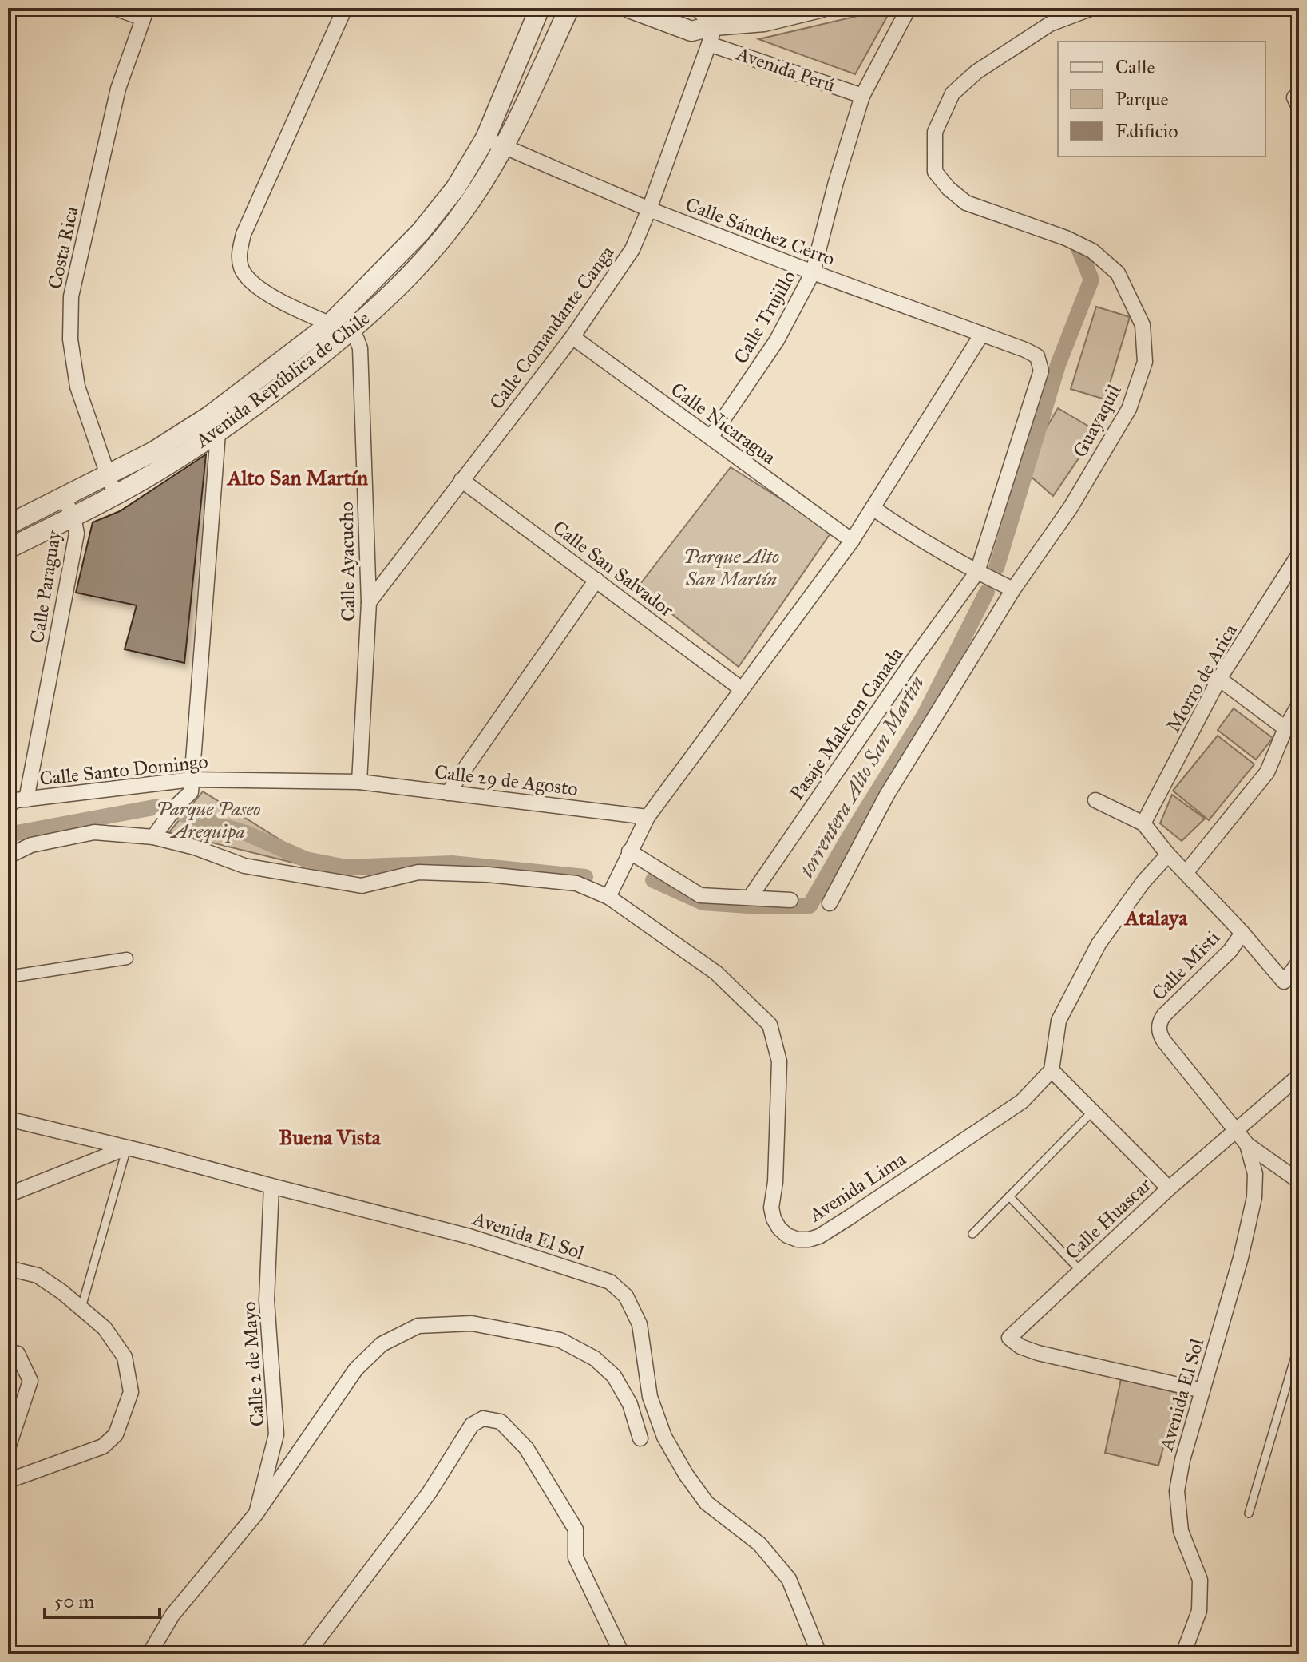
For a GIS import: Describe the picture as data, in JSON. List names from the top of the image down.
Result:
{
  "streets": {
    "street": [
      "Avenida Perú",
      "Calle Sánchez Cerro",
      "Costa Rica",
      "Calle Trujillo",
      "Calle Comandante Canga",
      "Avenida República de Chile",
      "Guayaquil",
      "Calle Nicaragua",
      "Calle Ayacucho",
      "Calle San Salvador",
      "Calle Paraguay",
      "Morro de Arica",
      "Pasaje Malecon Canada",
      "Calle Santo Domingo",
      "Calle 29 de Agosto",
      "Calle Misti",
      "Avenida Lima",
      "Calle Huascar",
      "Avenida El Sol",
      "Calle 2 de Mayo"
    ]
  },
  "crossings": [
    ["Avenida Perú", "Calle Trujillo"],
    ["Avenida Perú", "Calle Comandante Canga"],
    ["Calle Sánchez Cerro", "Calle Trujillo"],
    ["Calle Sánchez Cerro", "Calle Comandante Canga"],
    ["Calle Sánchez Cerro", "Avenida República de Chile"],
    ["Calle Sánchez Cerro", "Pasaje Malecon Canada"],
    ["Costa Rica", "Avenida República de Chile"],
    ["Calle Trujillo", "Calle Nicaragua"],
    ["Calle Comandante Canga", "Calle Nicaragua"],
    ["Calle Comandante Canga", "Calle Ayacucho"],
    ["Calle Comandante Canga", "Calle San Salvador"],
    ["Avenida República de Chile", "Calle Ayacucho"],
    ["Avenida República de Chile", "Calle Paraguay"],
    ["Calle Ayacucho", "Calle Santo Domingo"],
    ["Calle Ayacucho", "Calle 29 de Agosto"],
    ["Calle Paraguay", "Calle Santo Domingo"],
    ["Calle Santo Domingo", "Calle 29 de Agosto"],
    ["Calle Misti", "Calle Huascar"],
    ["Calle Huascar", "Avenida El Sol"],
    ["Avenida El Sol", "Calle 2 de Mayo"]
  ],
  "districts": ["Alto San Martín", "Atalaya", "Buena Vista"],
  "water": ["torrentera Alto San Martin"],
  "parks": ["Parque Alto San Martín", "Parque Paseo Arequipa"],
  "legend": ["Calle", "Parque", "Edificio"],
  "scale_bar": "50 m"
}
